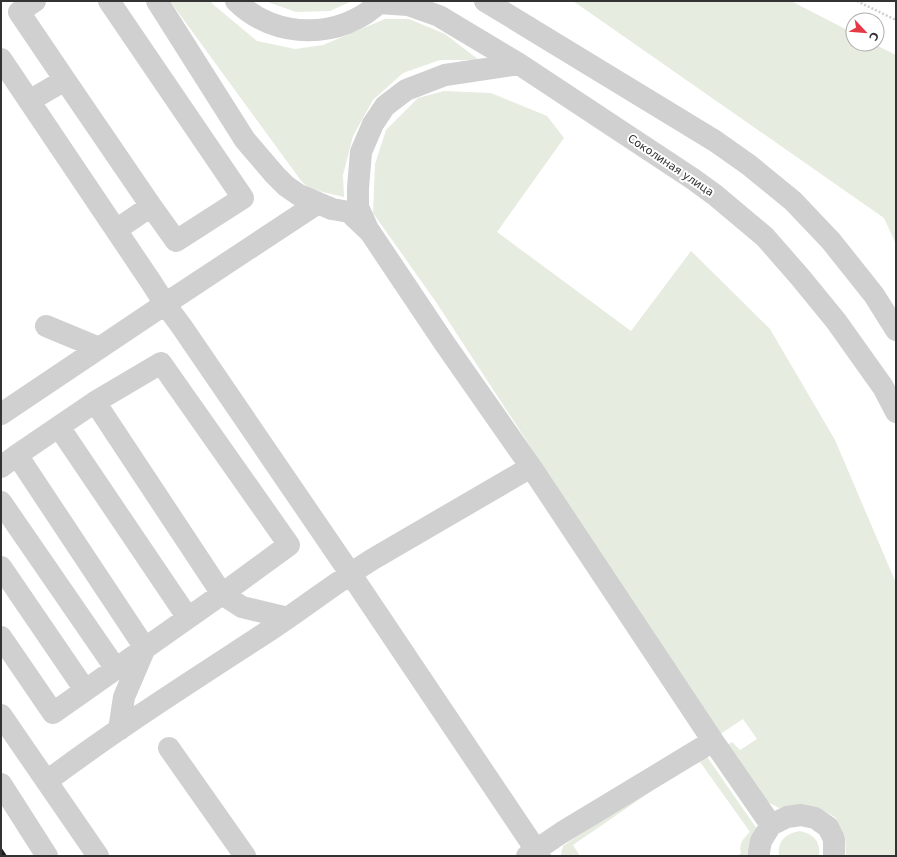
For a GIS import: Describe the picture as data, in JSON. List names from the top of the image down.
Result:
{
  "streets": {
    "street": ["Соколиная улица"]
  },
  "north": "bottom right"
}
